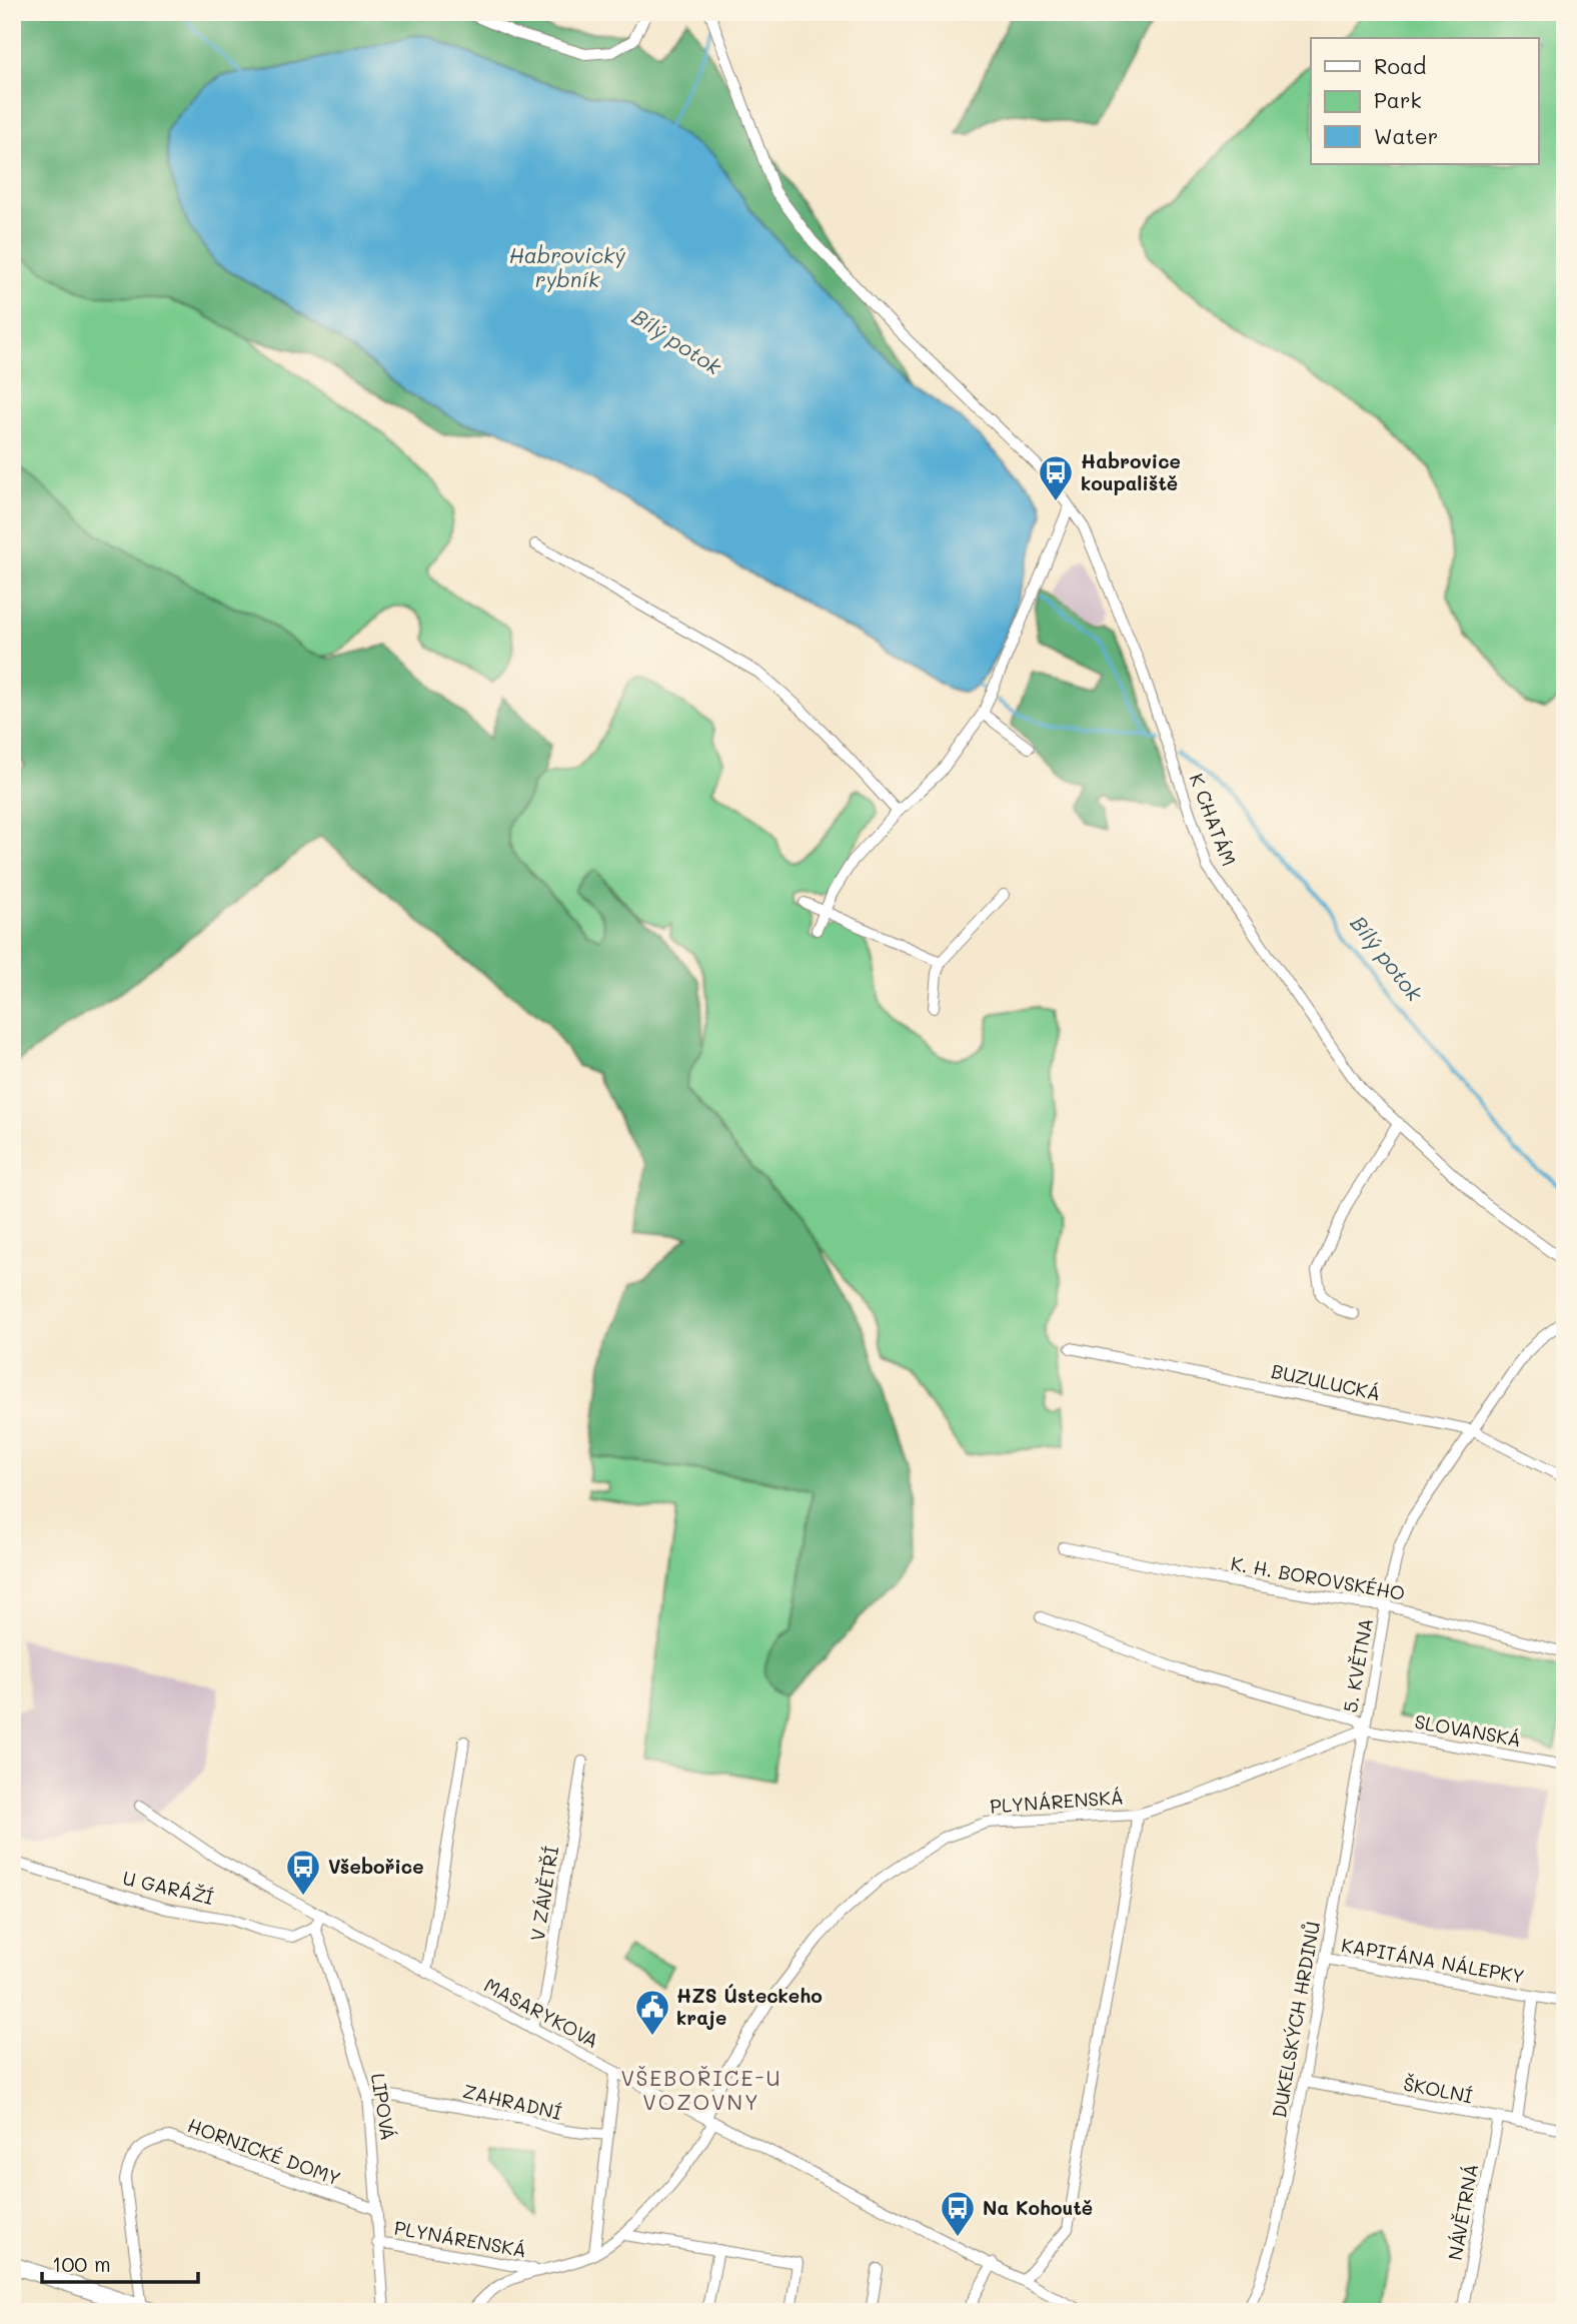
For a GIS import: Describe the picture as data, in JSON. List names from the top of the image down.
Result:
{
  "streets": {
    "street": [
      "K CHATÁM",
      "BUZULUCKÁ",
      "K. H. BOROVSKÉHO",
      "5. KVĚTNA",
      "SLOVANSKÁ",
      "PLYNÁRENSKÁ",
      "U GARÁŽÍ",
      "V ZÁVĚTŘÍ",
      "KAPITÁNA NÁLEPKY",
      "MASARYKOVA",
      "DUKELSKÝCH HRDINŮ",
      "ŠKOLNÍ",
      "ZAHRADNÍ",
      "LIPOVÁ",
      "HORNICKÉ DOMY",
      "NÁVĚTRNÁ"
    ]
  },
  "crossings": [
    ["BUZULUCKÁ", "5. KVĚTNA"],
    ["K. H. BOROVSKÉHO", "5. KVĚTNA"],
    ["5. KVĚTNA", "SLOVANSKÁ"],
    ["5. KVĚTNA", "PLYNÁRENSKÁ"],
    ["5. KVĚTNA", "DUKELSKÝCH HRDINŮ"],
    ["SLOVANSKÁ", "PLYNÁRENSKÁ"],
    ["SLOVANSKÁ", "DUKELSKÝCH HRDINŮ"],
    ["PLYNÁRENSKÁ", "MASARYKOVA"],
    ["PLYNÁRENSKÁ", "DUKELSKÝCH HRDINŮ"],
    ["PLYNÁRENSKÁ", "LIPOVÁ"],
    ["U GARÁŽÍ", "LIPOVÁ"],
    ["V ZÁVĚTŘÍ", "MASARYKOVA"],
    ["KAPITÁNA NÁLEPKY", "DUKELSKÝCH HRDINŮ"],
    ["KAPITÁNA NÁLEPKY", "ŠKOLNÍ"],
    ["DUKELSKÝCH HRDINŮ", "ŠKOLNÍ"],
    ["ŠKOLNÍ", "NÁVĚTRNÁ"],
    ["ZAHRADNÍ", "LIPOVÁ"],
    ["LIPOVÁ", "HORNICKÉ DOMY"]
  ],
  "districts": ["VŠEBOŘICE-U VOZOVNY"],
  "water": ["Habrovický rybník", "Bílý potok"],
  "places": {
    "bus stop": ["Habrovice koupaliště", "Všebořice", "Na Kohoutě"],
    "public building": ["HZS Ústeckeho kraje"]
  },
  "legend": ["Road", "Park", "Water"],
  "scale_bar": "100 m"
}
